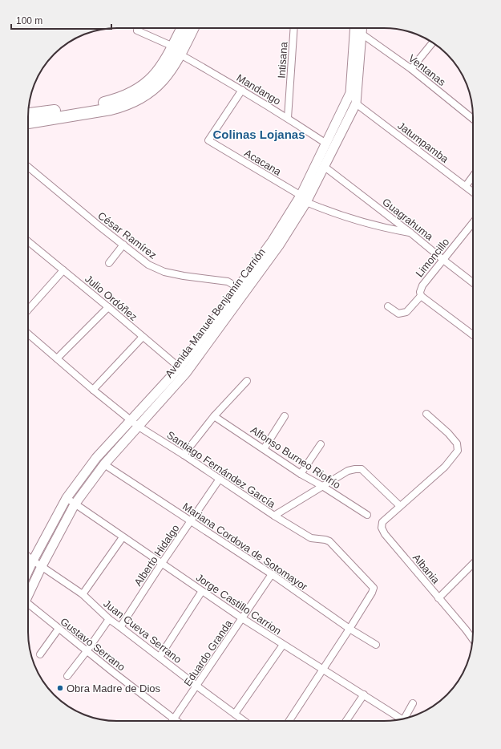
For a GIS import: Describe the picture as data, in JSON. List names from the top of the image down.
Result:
{
  "streets": {
    "main road": ["Avenida Manuel Benjamín Carrión"],
    "street": [
      "Intisana",
      "Ventanas",
      "Mandango",
      "Jatumpamba",
      "Acacana",
      "Guagrahuma",
      "César Ramírez",
      "Limoncillo",
      "Julio Ordóñez",
      "Alfonso Burneo Riofrío",
      "Santiago Fernández García",
      "Mariana Cordova de Sotomayor",
      "Alberto Hidalgo",
      "Albania",
      "Jorge Castillo Carrion",
      "Juan Cueva Serrano",
      "Gustavo Serrano",
      "Eduardo Granda"
    ]
  },
  "crossings": [
    ["Intisana", "Mandango"],
    ["Ventanas", "Avenida Manuel Benjamín Carrión"],
    ["Mandango", "Acacana"],
    ["Mandango", "Avenida Manuel Benjamín Carrión"],
    ["Jatumpamba", "Avenida Manuel Benjamín Carrión"],
    ["Acacana", "Guagrahuma"],
    ["Acacana", "Avenida Manuel Benjamín Carrión"],
    ["Guagrahuma", "Limoncillo"],
    ["Guagrahuma", "Avenida Manuel Benjamín Carrión"],
    ["César Ramírez", "Avenida Manuel Benjamín Carrión"],
    ["Julio Ordóñez", "Avenida Manuel Benjamín Carrión"],
    ["Avenida Manuel Benjamín Carrión", "Santiago Fernández García"],
    ["Avenida Manuel Benjamín Carrión", "Mariana Cordova de Sotomayor"],
    ["Avenida Manuel Benjamín Carrión", "Jorge Castillo Carrion"],
    ["Avenida Manuel Benjamín Carrión", "Juan Cueva Serrano"],
    ["Santiago Fernández García", "Mariana Cordova de Sotomayor"],
    ["Santiago Fernández García", "Alberto Hidalgo"],
    ["Mariana Cordova de Sotomayor", "Alberto Hidalgo"],
    ["Mariana Cordova de Sotomayor", "Eduardo Granda"],
    ["Alberto Hidalgo", "Jorge Castillo Carrion"],
    ["Alberto Hidalgo", "Juan Cueva Serrano"],
    ["Jorge Castillo Carrion", "Eduardo Granda"],
    ["Juan Cueva Serrano", "Eduardo Granda"],
    ["Gustavo Serrano", "Eduardo Granda"]
  ],
  "districts": ["Colinas Lojanas"],
  "places": ["Obra Madre de Dios"],
  "scale_bar": "100 m"
}
